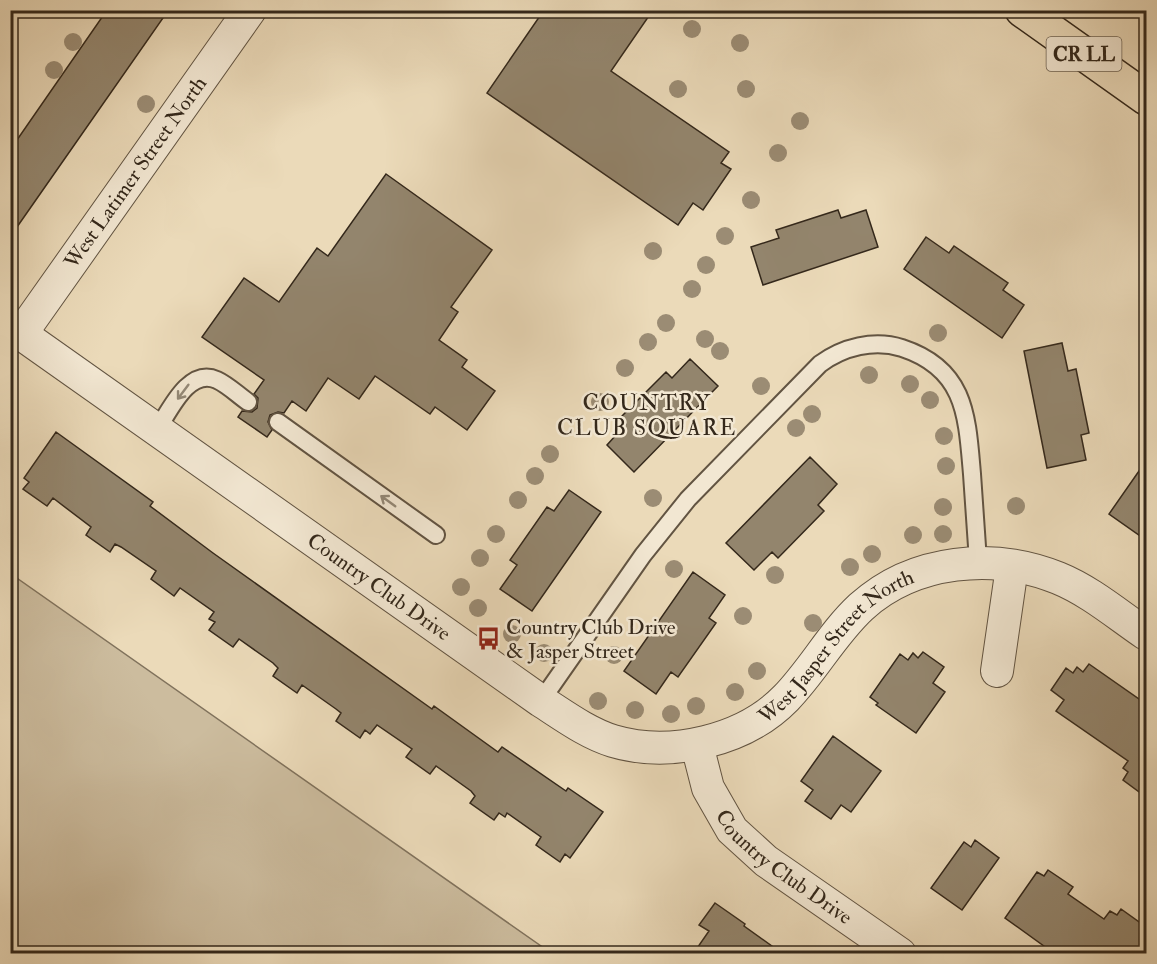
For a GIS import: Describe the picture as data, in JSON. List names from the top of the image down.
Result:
{
  "streets": {
    "highway": ["CR LL"],
    "street": ["West Latimer Street North", "Country Club Drive", "West Jasper Street North"]
  },
  "crossings": [
    ["West Latimer Street North", "Country Club Drive"],
    ["Country Club Drive", "West Jasper Street North"]
  ],
  "districts": ["COUNTRY CLUB SQUARE"],
  "places": {
    "bus stop": ["Country Club Drive & Jasper Street"]
  }
}
